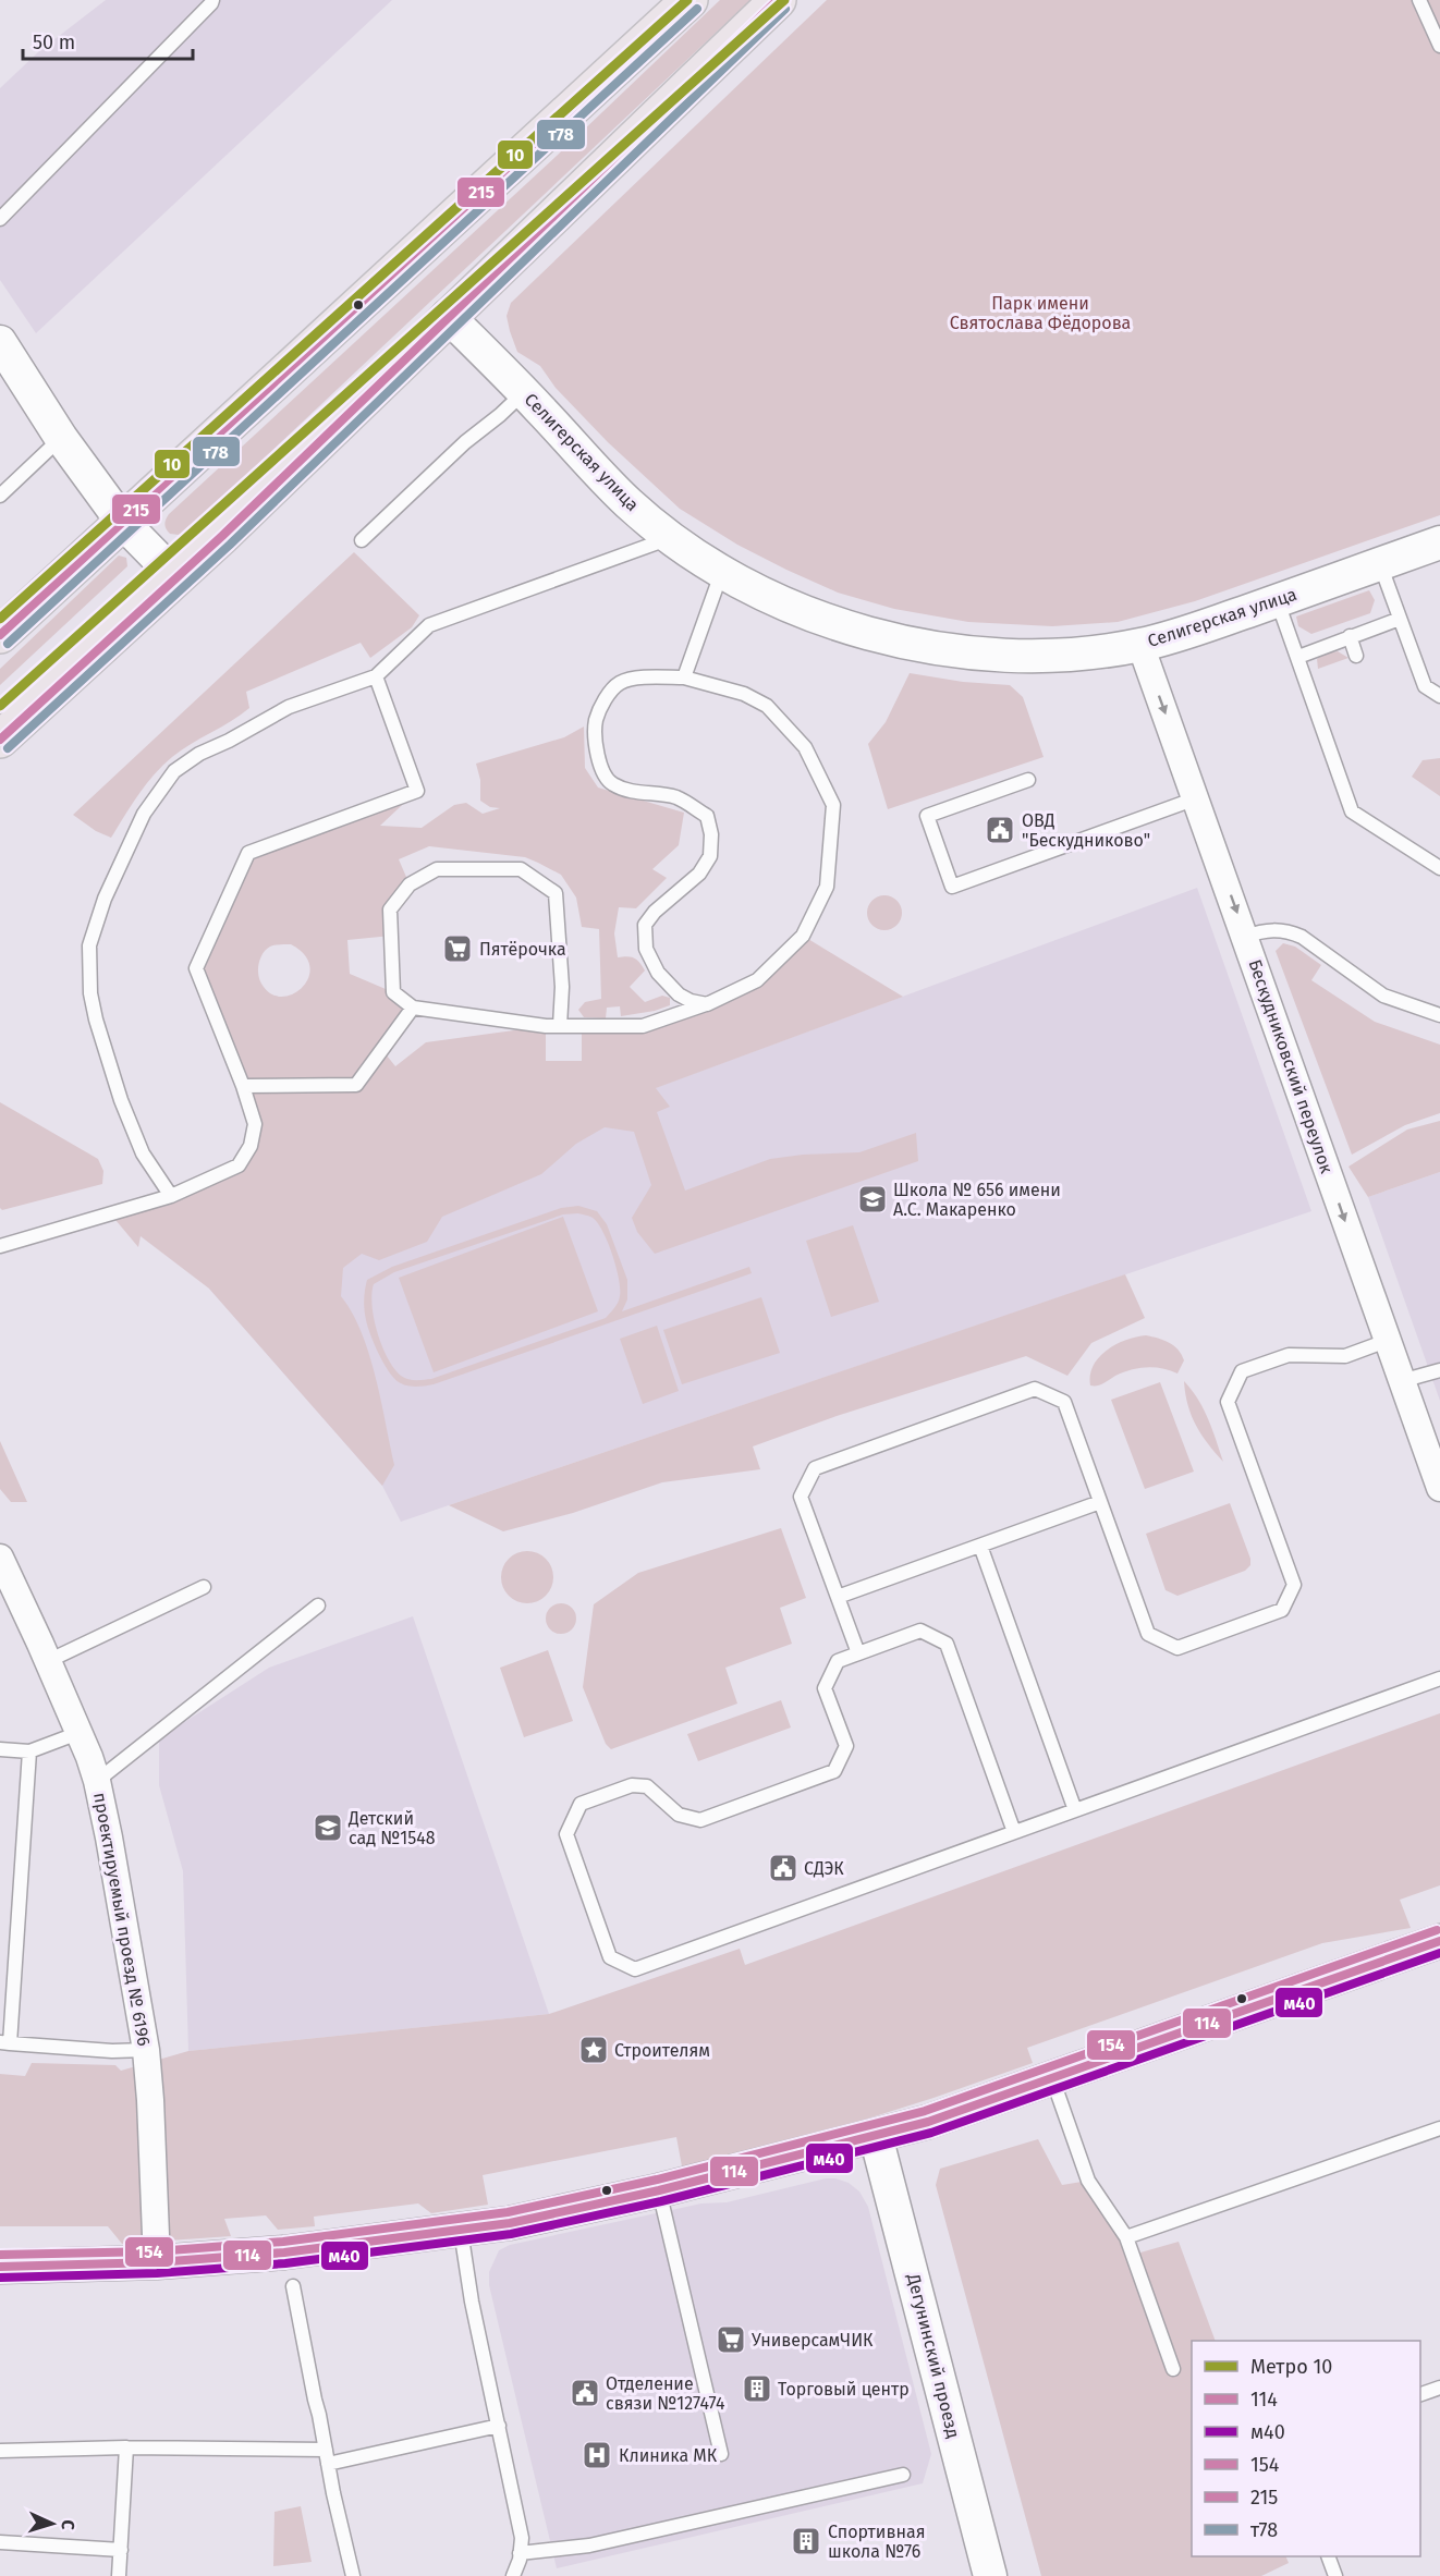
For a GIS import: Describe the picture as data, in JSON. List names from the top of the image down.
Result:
{
  "streets": {
    "street": [
      "Селигерская улица",
      "Бескудниковский переулок",
      "проектируемый проезд № 6196",
      "Дегунинский проезд"
    ]
  },
  "crossings": [
    ["Селигерская улица", "Бескудниковский переулок"]
  ],
  "one_way": ["Бескудниковский переулок"],
  "parks": ["Парк имени Святослава Фёдорова"],
  "places": {
    "public building": ["ОВД \"Бескудниково\"", "СДЭК", "Отделение связи №127474"],
    "supermarket": ["Пятёрочка", "УниверсамЧИК"],
    "school or university": ["Школа № 656 имени А.С. Макаренко", "Детский сад №1548"],
    "place": ["Строителям"],
    "building": ["Торговый центр", "Спортивная школа №76"],
    "hospital": ["Клиника МК"]
  },
  "lines": [
    "metro line 10",
    "transit line 215",
    "transit line т78",
    "transit line 154",
    "transit line 114",
    "transit line м40"
  ],
  "legend": [
    "Метро 10",
    "114",
    "м40",
    "154",
    "215",
    "т78"
  ],
  "scale_bar": "50 m",
  "north": "right"
}
